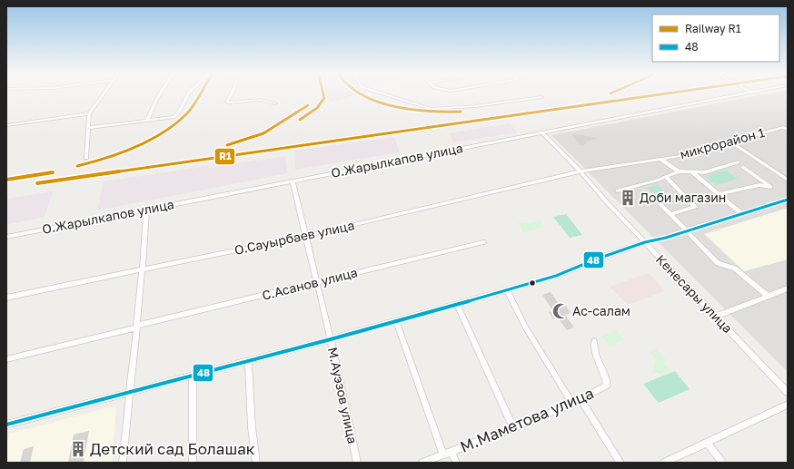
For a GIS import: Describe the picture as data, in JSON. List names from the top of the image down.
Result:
{
  "streets": {
    "street": [
      "микрорайон 1",
      "О.Жарылкапов улица",
      "О.Сауырбаев улица",
      "С.Асанов улица",
      "Кенесары улица",
      "М.Ауэзов улица",
      "М.Маметова улица"
    ]
  },
  "crossings": [
    ["микрорайон 1", "О.Сауырбаев улица"],
    ["микрорайон 1", "Кенесары улица"],
    ["О.Жарылкапов улица", "Кенесары улица"],
    ["О.Жарылкапов улица", "М.Ауэзов улица"],
    ["О.Сауырбаев улица", "Кенесары улица"],
    ["О.Сауырбаев улица", "М.Ауэзов улица"],
    ["С.Асанов улица", "М.Ауэзов улица"]
  ],
  "places": {
    "building": ["Доби магазин", "Детский сад Болашак"],
    "mosque": ["Ас-салам"]
  },
  "lines": ["rail line R1", "transit line 48"],
  "legend": ["Railway R1", "48"]
}
